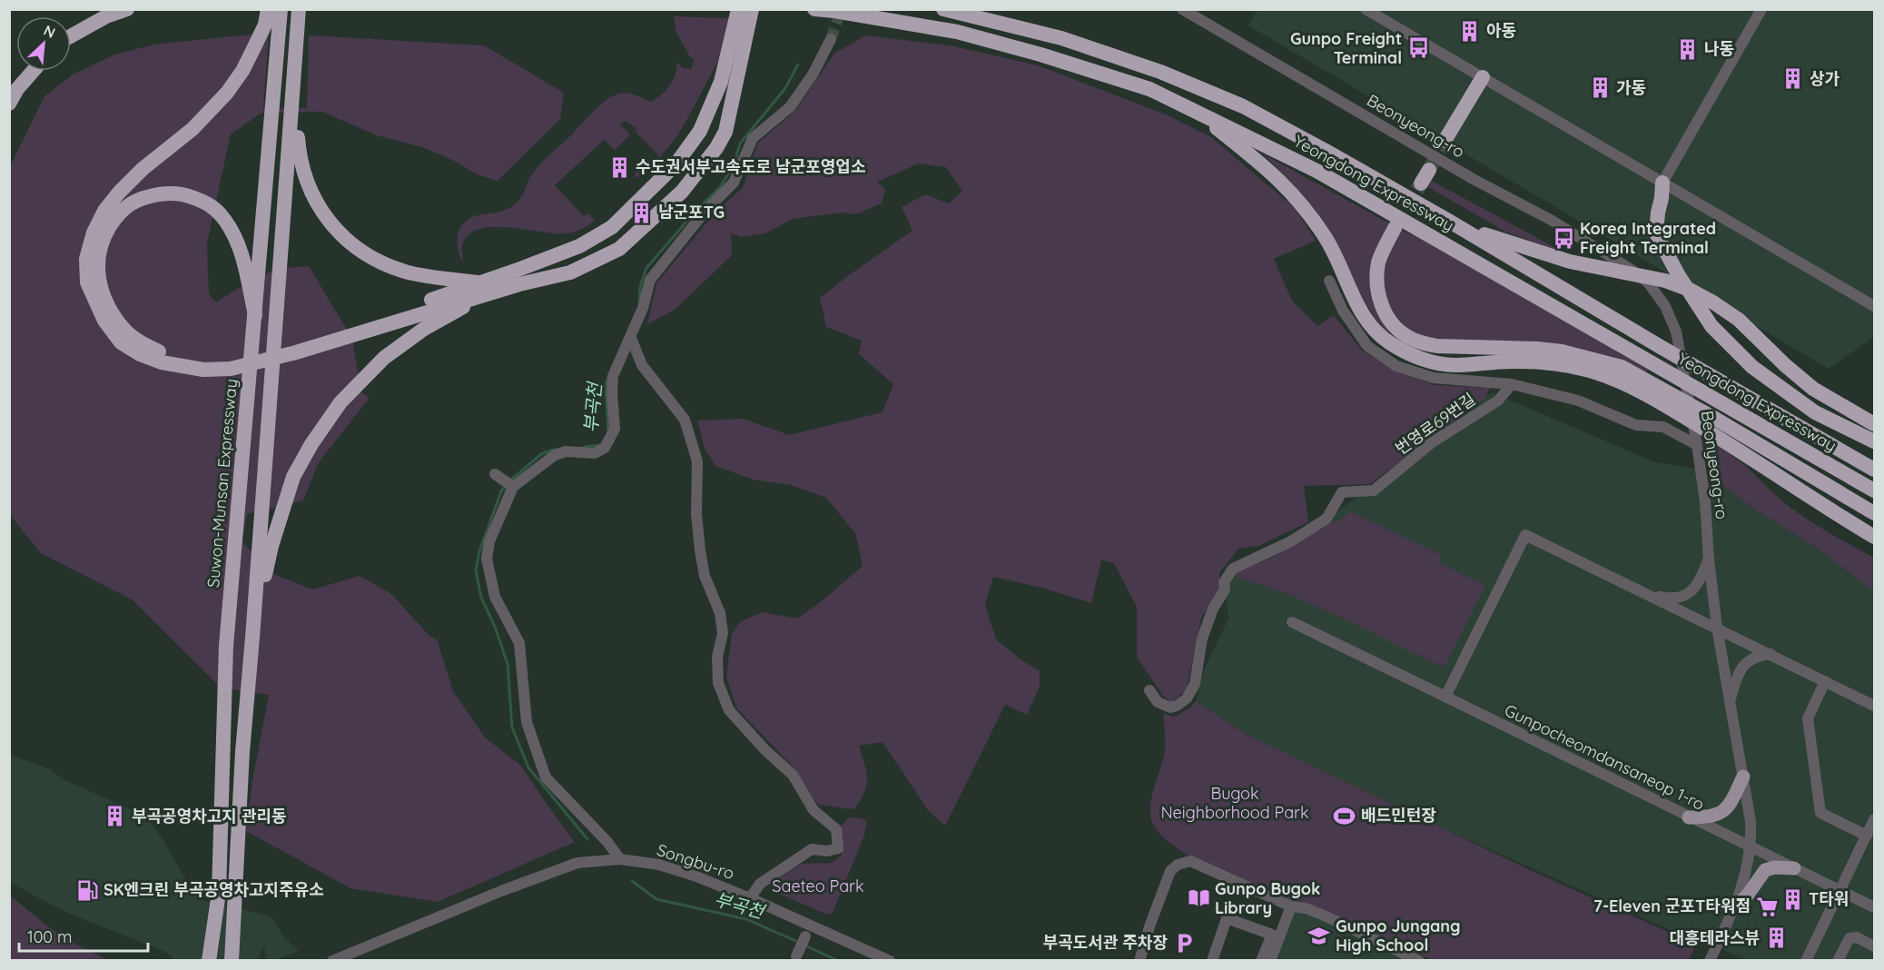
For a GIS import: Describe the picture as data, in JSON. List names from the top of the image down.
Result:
{
  "streets": {
    "highway": ["Yeongdong Expressway", "Suwon-Munsan Expressway"],
    "street": [
      "Beonyeong-ro",
      "번영로69번길",
      "Gunpocheomdansaneop 1-ro",
      "Songbu-ro"
    ]
  },
  "crossings": [
    ["Beonyeong-ro", "번영로69번길"],
    ["Beonyeong-ro", "Gunpocheomdansaneop 1-ro"]
  ],
  "water": ["부곡천"],
  "parks": ["Bugok Neighborhood Park", "Saeteo Park"],
  "places": {
    "building": [
      "아동",
      "나동",
      "상가",
      "가동",
      "수도권서부고속도로 남군포영업소",
      "남군포TG",
      "부곡공영차고지 관리동",
      "T타워",
      "대흥테라스뷰"
    ],
    "bus stop": ["Gunpo Freight Terminal", "Korea Integrated Freight Terminal"],
    "sports": ["배드민턴장"],
    "fuel station": ["SK엔크린 부곡공영차고지주유소"],
    "library": ["Gunpo Bugok Library"],
    "supermarket": ["7-Eleven 군포T타워점"],
    "school or university": ["Gunpo Jungang High School"],
    "parking": ["부곡도서관 주차장"]
  },
  "scale_bar": "100 m",
  "north": "top right"
}
